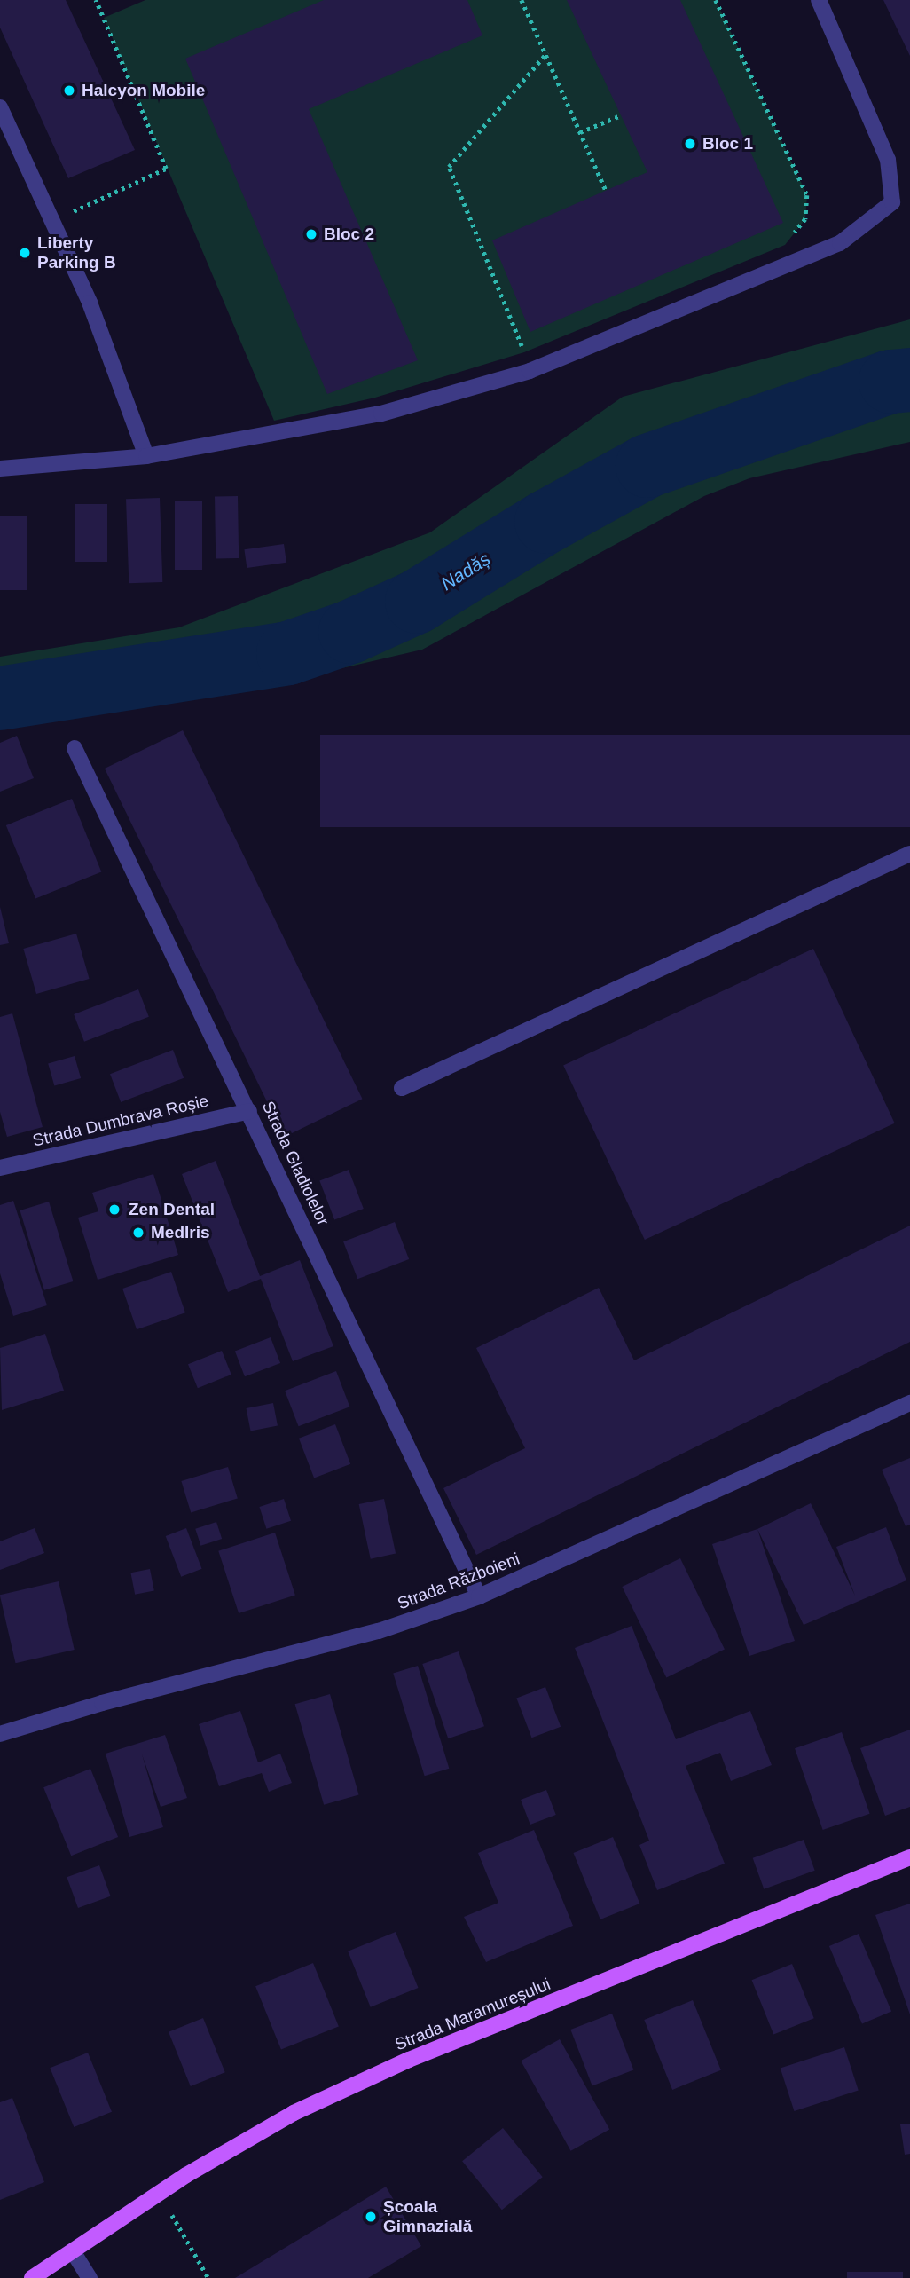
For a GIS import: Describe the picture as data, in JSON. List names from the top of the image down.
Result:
{
  "streets": {
    "main road": ["Strada Maramureșului"],
    "street": ["Strada Dumbrava Roșie", "Strada Gladiolelor", "Strada Războieni"]
  },
  "crossings": [
    ["Strada Dumbrava Roșie", "Strada Gladiolelor"],
    ["Strada Gladiolelor", "Strada Războieni"]
  ],
  "water": ["Nadăș"],
  "places": [
    "Halcyon Mobile",
    "Bloc 1",
    "Bloc 2",
    "Liberty Parking B",
    "Zen Dental",
    "MedIris",
    "Școala Gimnazială"
  ]
}
